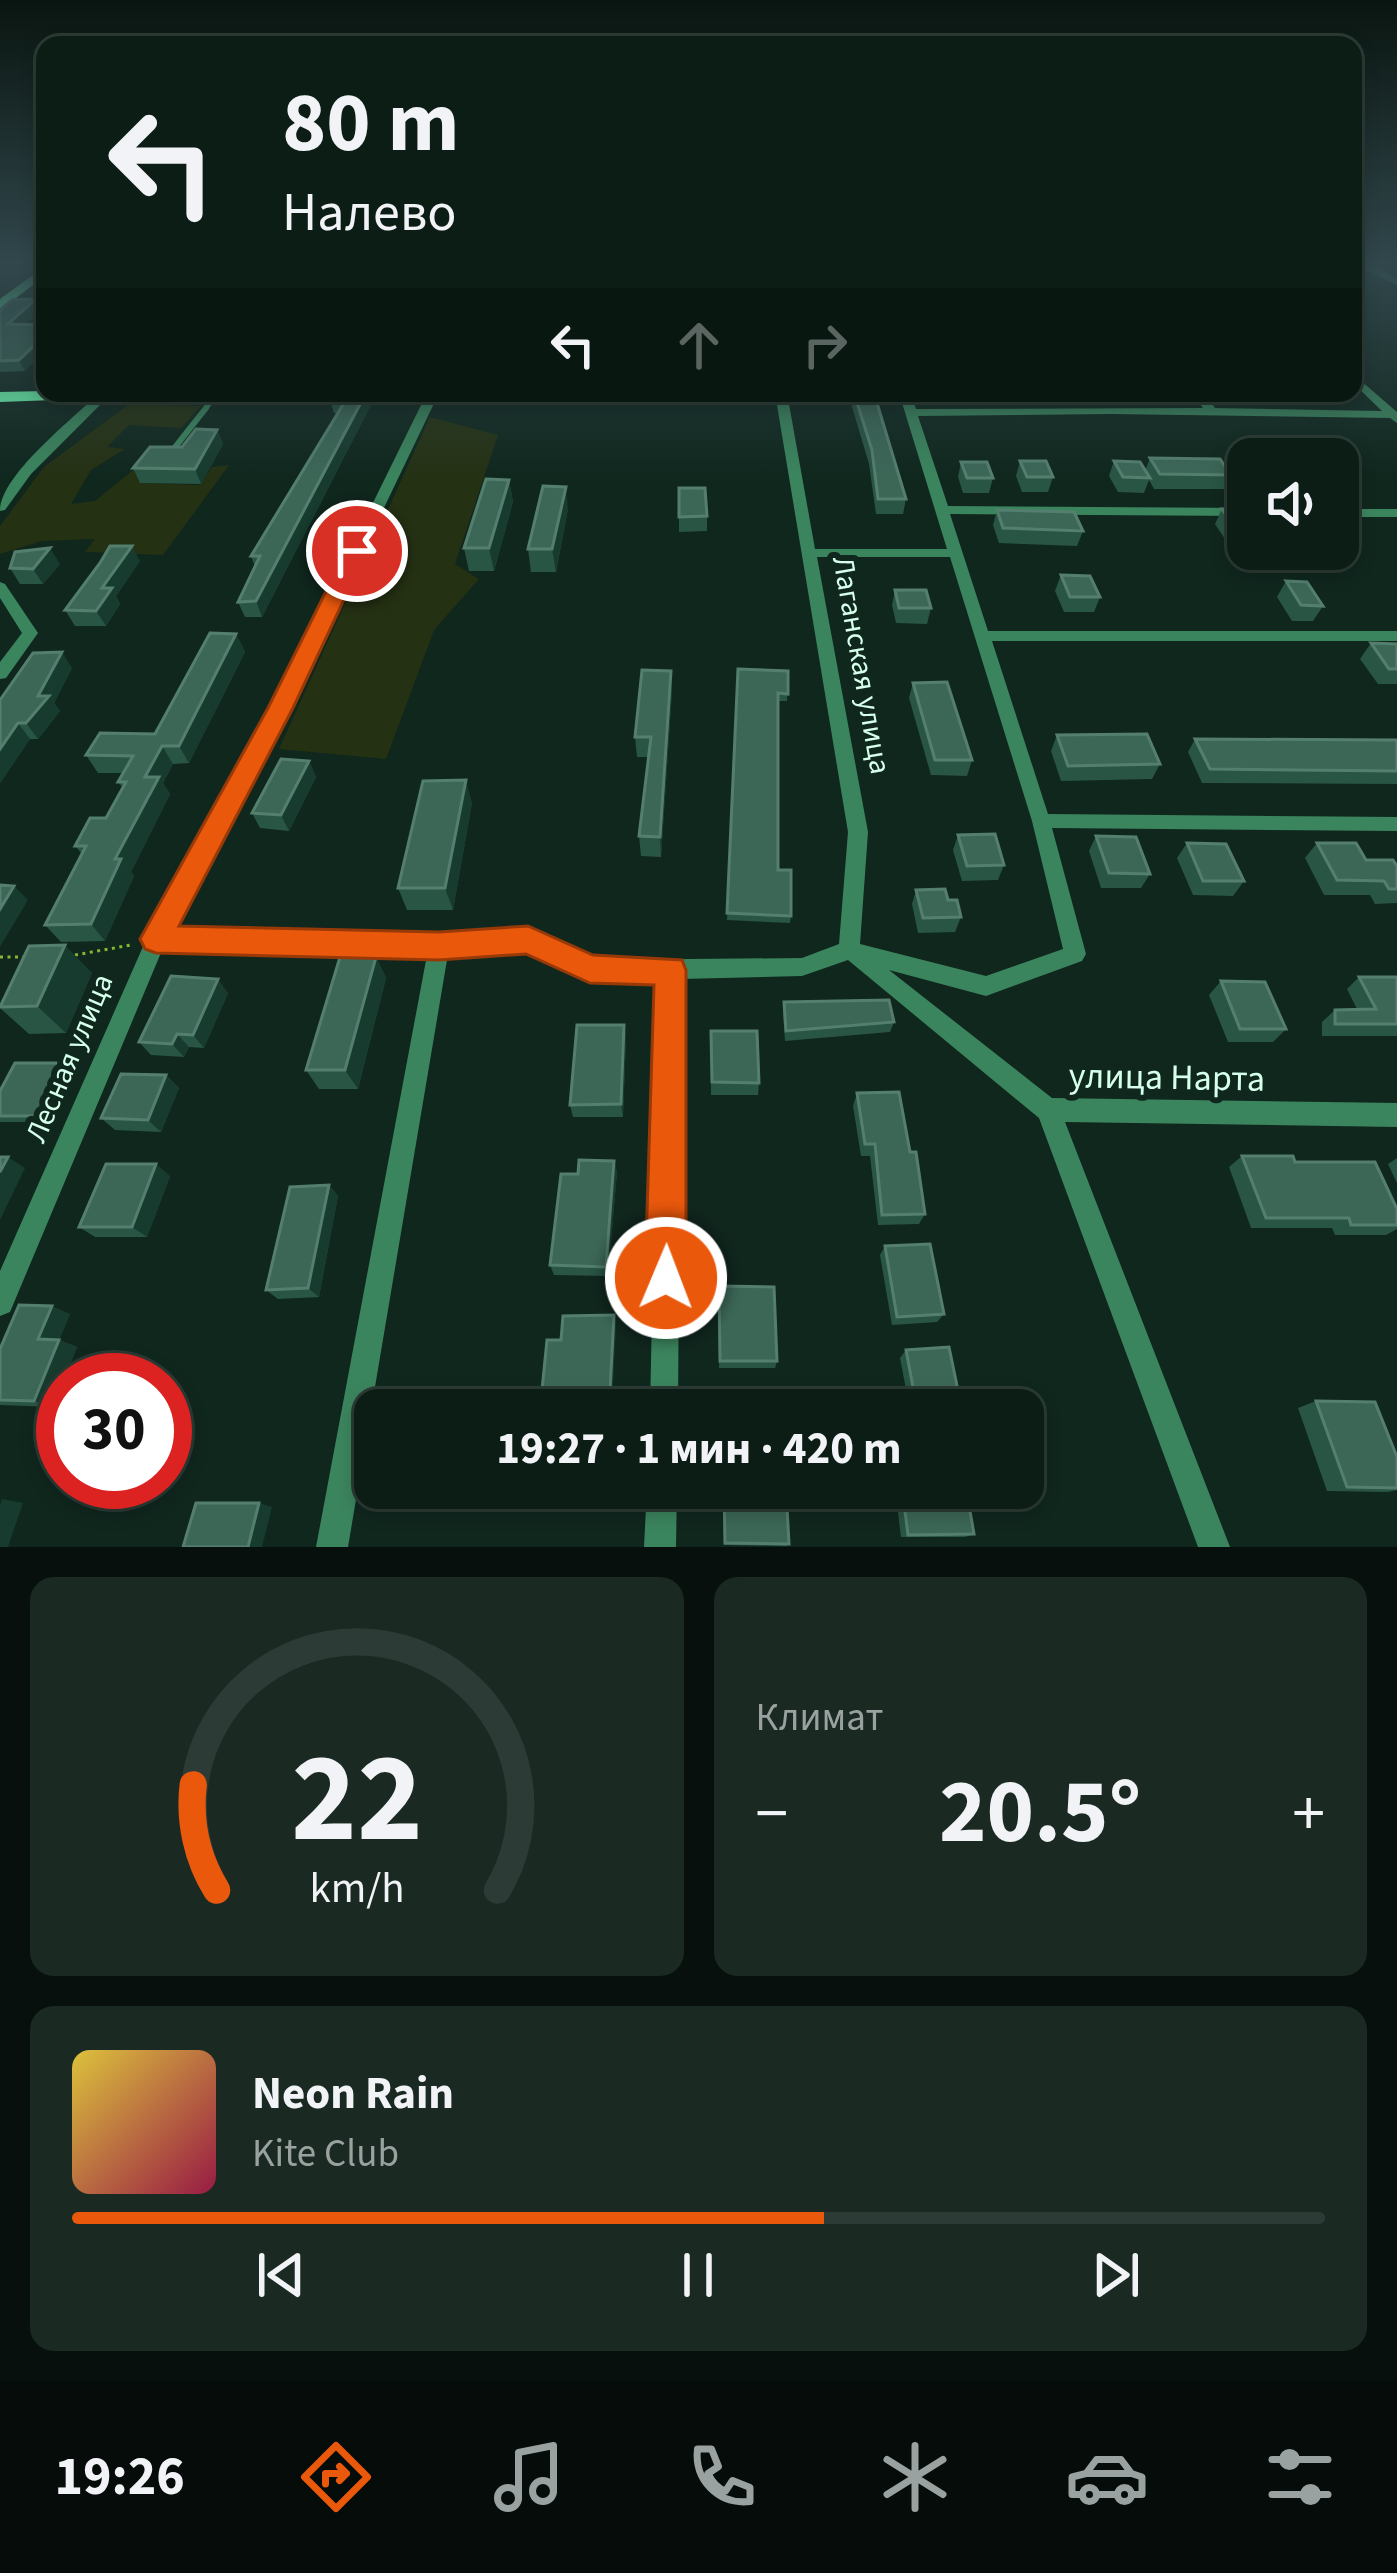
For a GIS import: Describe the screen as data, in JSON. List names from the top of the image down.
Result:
{
  "streets": {
    "street": ["Лаганская улица", "Лесная улица", "улица Нарта"]
  },
  "crossings": [
    ["Лаганская улица", "улица Нарта"]
  ],
  "page": {
    "turn": ["80 m", "Налево"],
    "limit": "30",
    "trip": "19:27 · 1 мин · 420 m",
    "tile": "Климат",
    "heat": ["−", "20.5°", "+"],
    "song": ["Neon Rain", "Kite Club"],
    "tabs": "19:26",
    "gauge": ["22", "km/h"]
  }
}
